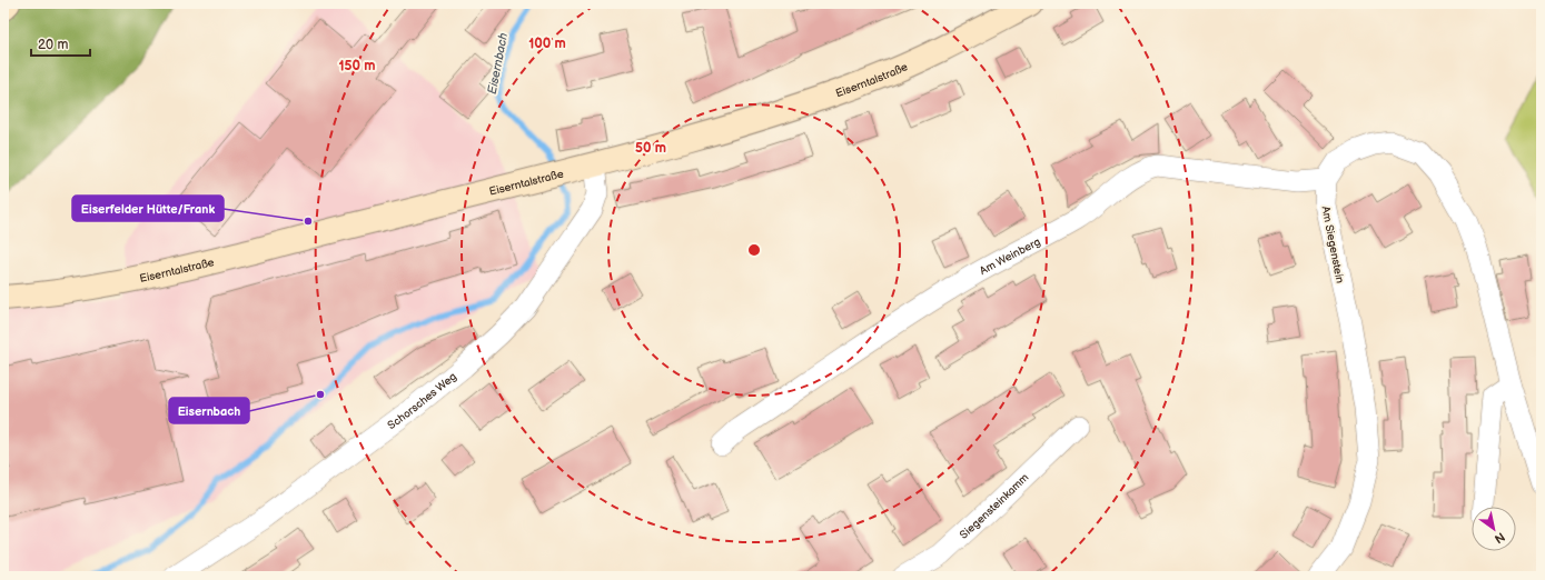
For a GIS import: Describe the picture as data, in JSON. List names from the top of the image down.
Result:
{
  "streets": {
    "main road": ["Eiserntalstraße"],
    "street": [
      "Am Siegenstein",
      "Am Weinberg",
      "Schorsches Weg",
      "Siegensteinkamm"
    ]
  },
  "crossings": [
    ["Eiserntalstraße", "Schorsches Weg"],
    ["Am Siegenstein", "Am Weinberg"]
  ],
  "water": ["Eisernbach"],
  "places": ["Eiserfelder Hütte/Frank", "Eisernbach"],
  "scale_bar": "20 m",
  "north": "bottom right",
  "rings": ["100 m", "150 m", "50 m"]
}
